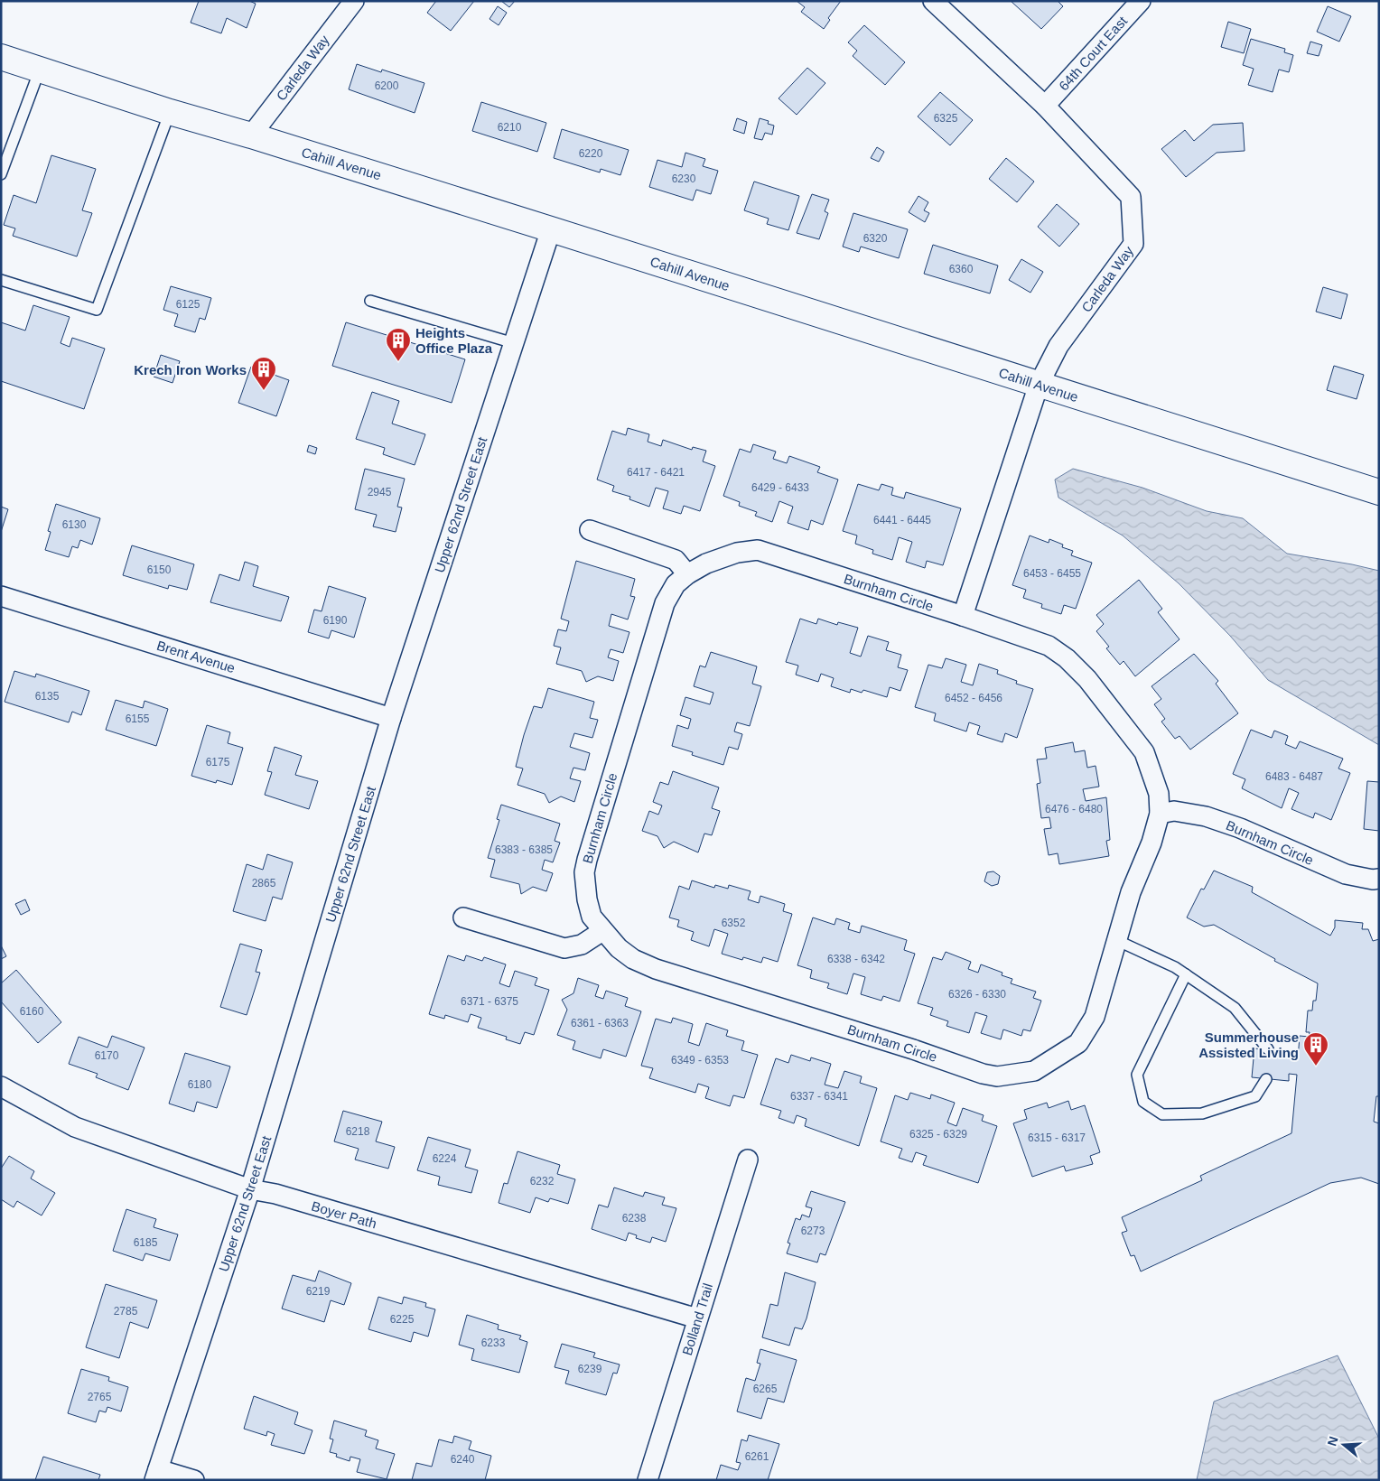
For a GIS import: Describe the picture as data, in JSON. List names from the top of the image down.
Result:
{
  "streets": {
    "street": [
      "64th Court East",
      "Carleda Way",
      "Cahill Avenue",
      "Upper 62nd Street East",
      "Burnham Circle",
      "Brent Avenue",
      "Boyer Path",
      "Bolland Trail"
    ]
  },
  "crossings": [
    ["64th Court East", "Carleda Way"],
    ["Carleda Way", "Cahill Avenue"],
    ["Carleda Way", "Burnham Circle"],
    ["Cahill Avenue", "Upper 62nd Street East"],
    ["Upper 62nd Street East", "Brent Avenue"],
    ["Upper 62nd Street East", "Boyer Path"],
    ["Boyer Path", "Bolland Trail"]
  ],
  "places": {
    "building": ["Heights Office Plaza", "Krech Iron Works", "Summerhouse Assisted Living"]
  },
  "house_numbers": [
    "6200",
    "6325",
    "6210",
    "6220",
    "6230",
    "6320",
    "6360",
    "6125",
    "6417 - 6421",
    "6429 - 6433",
    "2945",
    "6441 - 6445",
    "6130",
    "6150",
    "6453 - 6455",
    "6190",
    "6135",
    "6452 - 6456",
    "6155",
    "6175",
    "6483 - 6487",
    "6476 - 6480",
    "6383 - 6385",
    "2865",
    "6352",
    "6338 - 6342",
    "6326 - 6330",
    "6371 - 6375",
    "6160",
    "6361 - 6363",
    "6170",
    "6349 - 6353",
    "6180",
    "6337 - 6341",
    "6218",
    "6325 - 6329",
    "6315 - 6317",
    "6224",
    "6232",
    "6238",
    "6273",
    "6185",
    "6219",
    "2785",
    "6225",
    "6233",
    "6239",
    "6265",
    "2765",
    "6261",
    "6240"
  ],
  "north": "left"
}
